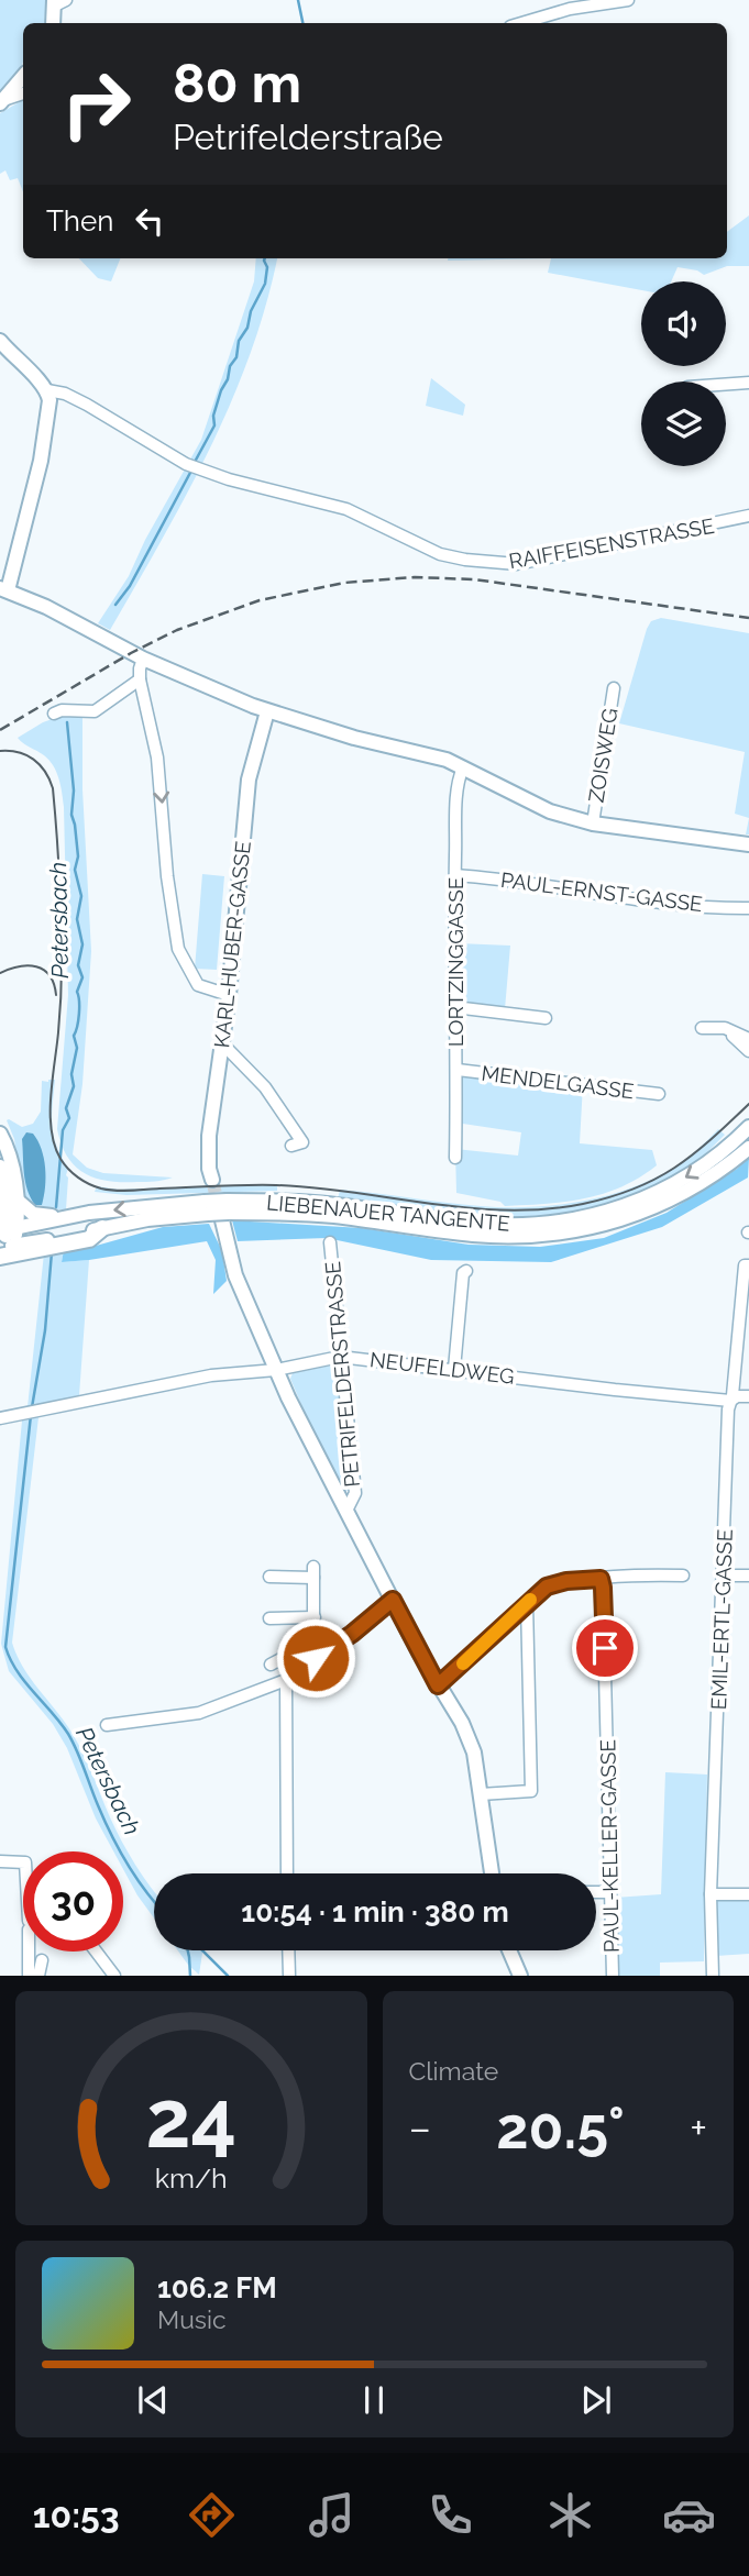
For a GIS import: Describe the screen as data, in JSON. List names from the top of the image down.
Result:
{
  "streets": {
    "main road": ["KARL-HUBER-GASSE", "LIEBENAUER TANGENTE", "PETRIFELDERSTRASSE"],
    "street": [
      "RAIFFEISENSTRASSE",
      "ZOISWEG",
      "PAUL-ERNST-GASSE",
      "LORTZINGGASSE",
      "MENDELGASSE",
      "NEUFELDWEG",
      "EMIL-ERTL-GASSE",
      "PAUL-KELLER-GASSE"
    ]
  },
  "crossings": [
    ["PAUL-ERNST-GASSE", "LORTZINGGASSE"],
    ["LORTZINGGASSE", "MENDELGASSE"],
    ["NEUFELDWEG", "PETRIFELDERSTRASSE"],
    ["NEUFELDWEG", "EMIL-ERTL-GASSE"]
  ],
  "water": ["Petersbach"],
  "page": {
    "turn": ["80 m", "Petrifelderstraße"],
    "then": "Then",
    "limit": "30",
    "trip": "10:54 · 1 min · 380 m",
    "tile": "Climate",
    "heat": ["−", "20.5°", "+"],
    "song": ["106.2 FM", "Music"],
    "tabs": "10:53",
    "gauge": ["24", "km/h"]
  }
}
